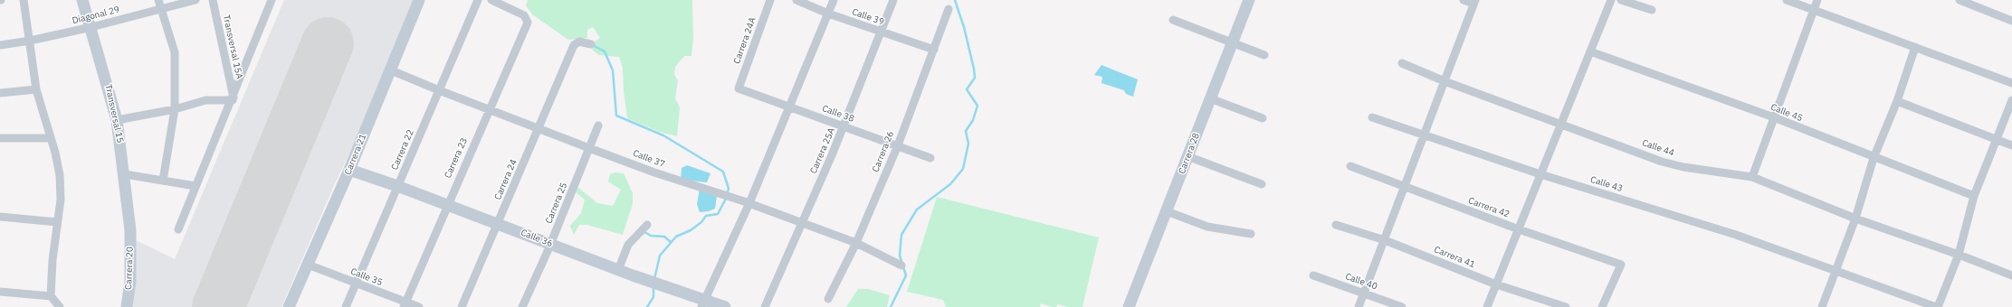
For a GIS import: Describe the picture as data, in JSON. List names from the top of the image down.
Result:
{
  "streets": {
    "street": [
      "Diagonal 29",
      "Calle 39",
      "Carrera 24A",
      "Transversal 15A",
      "Calle 45",
      "Transversal 15",
      "Calle 38",
      "Calle 44",
      "Carrera 22",
      "Carrera 25A",
      "Carrera 26",
      "Carrera 28",
      "Carrera 21",
      "Carrera 23",
      "Calle 37",
      "Carrera 24",
      "Calle 43",
      "Carrera 25",
      "Carrera 42",
      "Calle 36",
      "Carrera 41",
      "Carrera 20",
      "Calle 35",
      "Calle 40"
    ]
  },
  "crossings": [
    ["Diagonal 29", "Transversal 15"],
    ["Calle 39", "Carrera 25A"],
    ["Calle 39", "Carrera 26"],
    ["Carrera 24A", "Calle 38"],
    ["Transversal 15", "Carrera 20"],
    ["Calle 38", "Carrera 25A"],
    ["Calle 38", "Carrera 26"],
    ["Carrera 22", "Calle 37"],
    ["Carrera 22", "Calle 36"],
    ["Carrera 22", "Calle 35"],
    ["Carrera 25A", "Calle 37"],
    ["Carrera 26", "Calle 37"],
    ["Carrera 21", "Calle 37"],
    ["Carrera 21", "Calle 36"],
    ["Carrera 21", "Calle 35"],
    ["Carrera 23", "Calle 37"],
    ["Carrera 23", "Calle 36"],
    ["Carrera 23", "Calle 35"],
    ["Calle 37", "Carrera 24"],
    ["Calle 37", "Carrera 25"],
    ["Carrera 24", "Calle 36"],
    ["Carrera 25", "Calle 36"]
  ]
}
